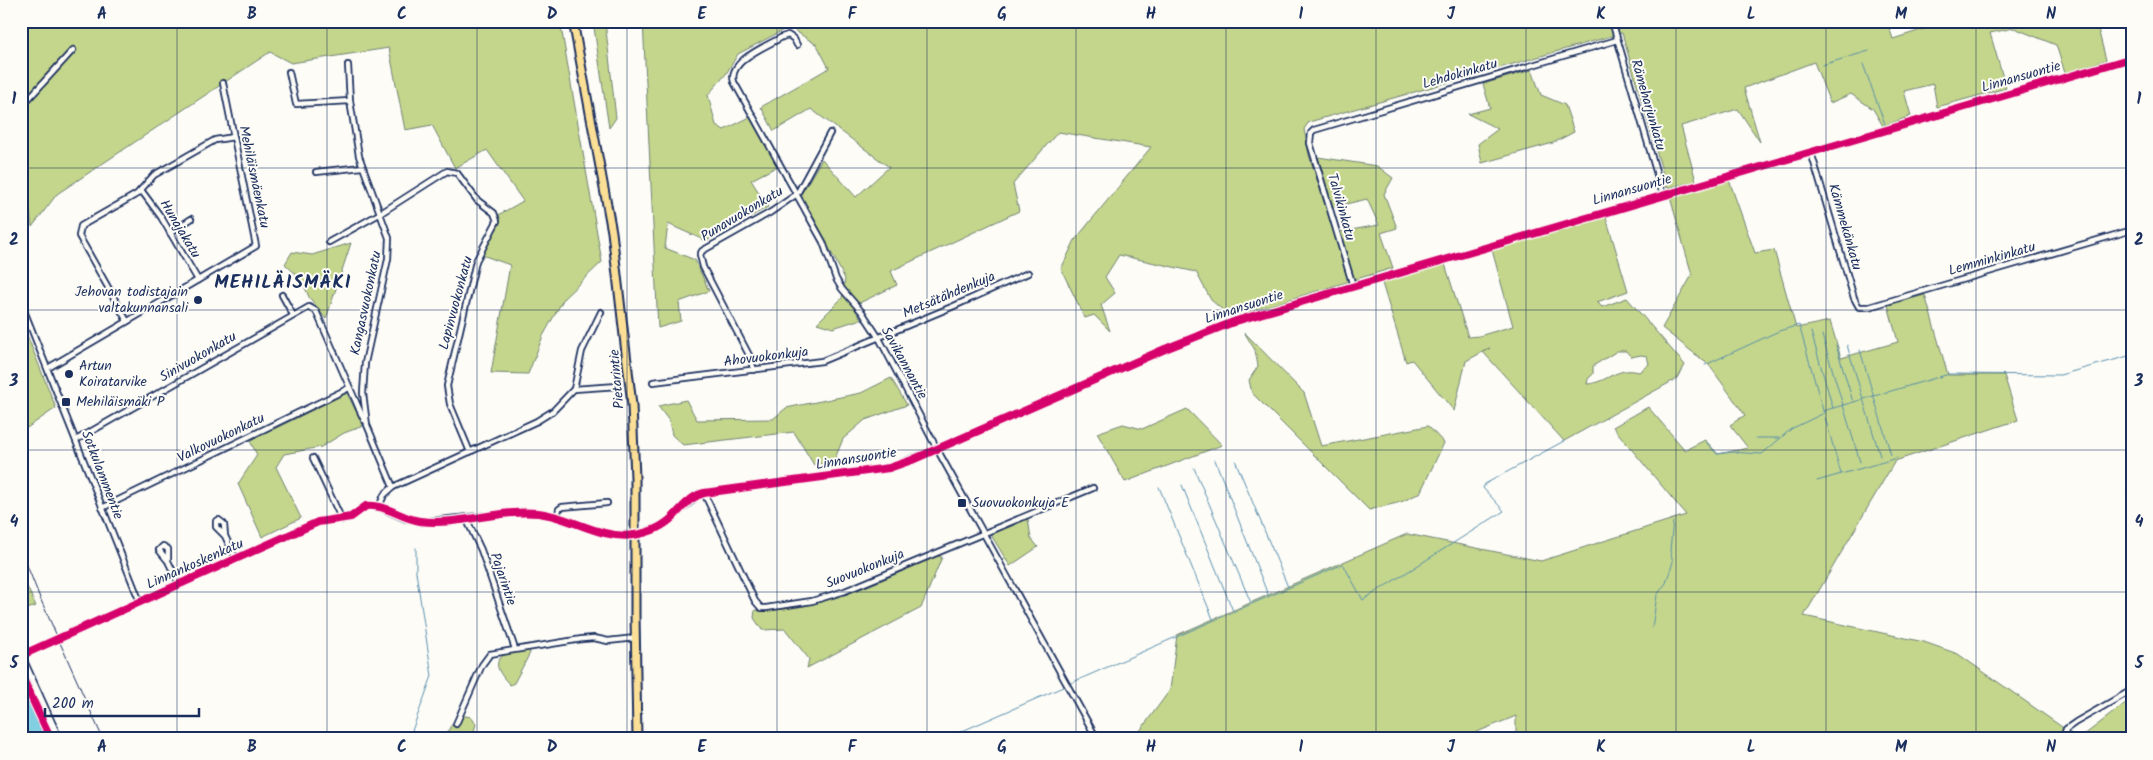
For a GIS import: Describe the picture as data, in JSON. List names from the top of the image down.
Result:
{
  "streets": {
    "main road": ["Pietarintie"],
    "street": [
      "Lehdokinkatu",
      "Linnansuontie",
      "Rämeharjunkatu",
      "Mehiläismäenkatu",
      "Talvikinkatu",
      "Punavuokonkatu",
      "Kämmekänkatu",
      "Hunajakatu",
      "Lemminkinkatu",
      "Metsätähdenkuja",
      "Kangasvuokonkatu",
      "Lapinvuokonkatu",
      "Sinivuokonkatu",
      "Ahovuokonkuja",
      "Savikannantie",
      "Valkovuokonkatu",
      "Sotkulammentie",
      "Linnankoskenkatu",
      "Suovuokonkuja",
      "Pajarintie"
    ]
  },
  "crossings": [
    ["Lehdokinkatu", "Rämeharjunkatu"],
    ["Lehdokinkatu", "Talvikinkatu"],
    ["Linnansuontie", "Rämeharjunkatu"],
    ["Linnansuontie", "Talvikinkatu"],
    ["Linnansuontie", "Kämmekänkatu"],
    ["Linnansuontie", "Savikannantie"],
    ["Linnansuontie", "Pietarintie"],
    ["Linnansuontie", "Linnankoskenkatu"],
    ["Linnansuontie", "Suovuokonkuja"],
    ["Linnansuontie", "Pajarintie"],
    ["Mehiläismäenkatu", "Hunajakatu"],
    ["Mehiläismäenkatu", "Sotkulammentie"],
    ["Punavuokonkatu", "Ahovuokonkuja"],
    ["Punavuokonkatu", "Savikannantie"],
    ["Kämmekänkatu", "Lemminkinkatu"],
    ["Metsätähdenkuja", "Ahovuokonkuja"],
    ["Metsätähdenkuja", "Savikannantie"],
    ["Kangasvuokonkatu", "Lapinvuokonkatu"],
    ["Sinivuokonkatu", "Valkovuokonkatu"],
    ["Sinivuokonkatu", "Sotkulammentie"],
    ["Ahovuokonkuja", "Savikannantie"],
    ["Savikannantie", "Suovuokonkuja"],
    ["Valkovuokonkatu", "Sotkulammentie"],
    ["Sotkulammentie", "Linnankoskenkatu"]
  ],
  "districts": ["MEHILÄISMÄKI"],
  "places": {
    "other": ["Jehovan todistajain valtakunnansali", "Artun Koiratarvike"],
    "transit": ["Mehiläismäki P", "Suovuokonkuja E"]
  },
  "scale_bar": "200 m",
  "grid": {
    "columns": [
      "A",
      "B",
      "C",
      "D",
      "E",
      "F",
      "G",
      "H",
      "I",
      "J",
      "K",
      "L",
      "M",
      "N"
    ],
    "rows": [
      "1",
      "2",
      "3",
      "4",
      "5"
    ]
  }
}
